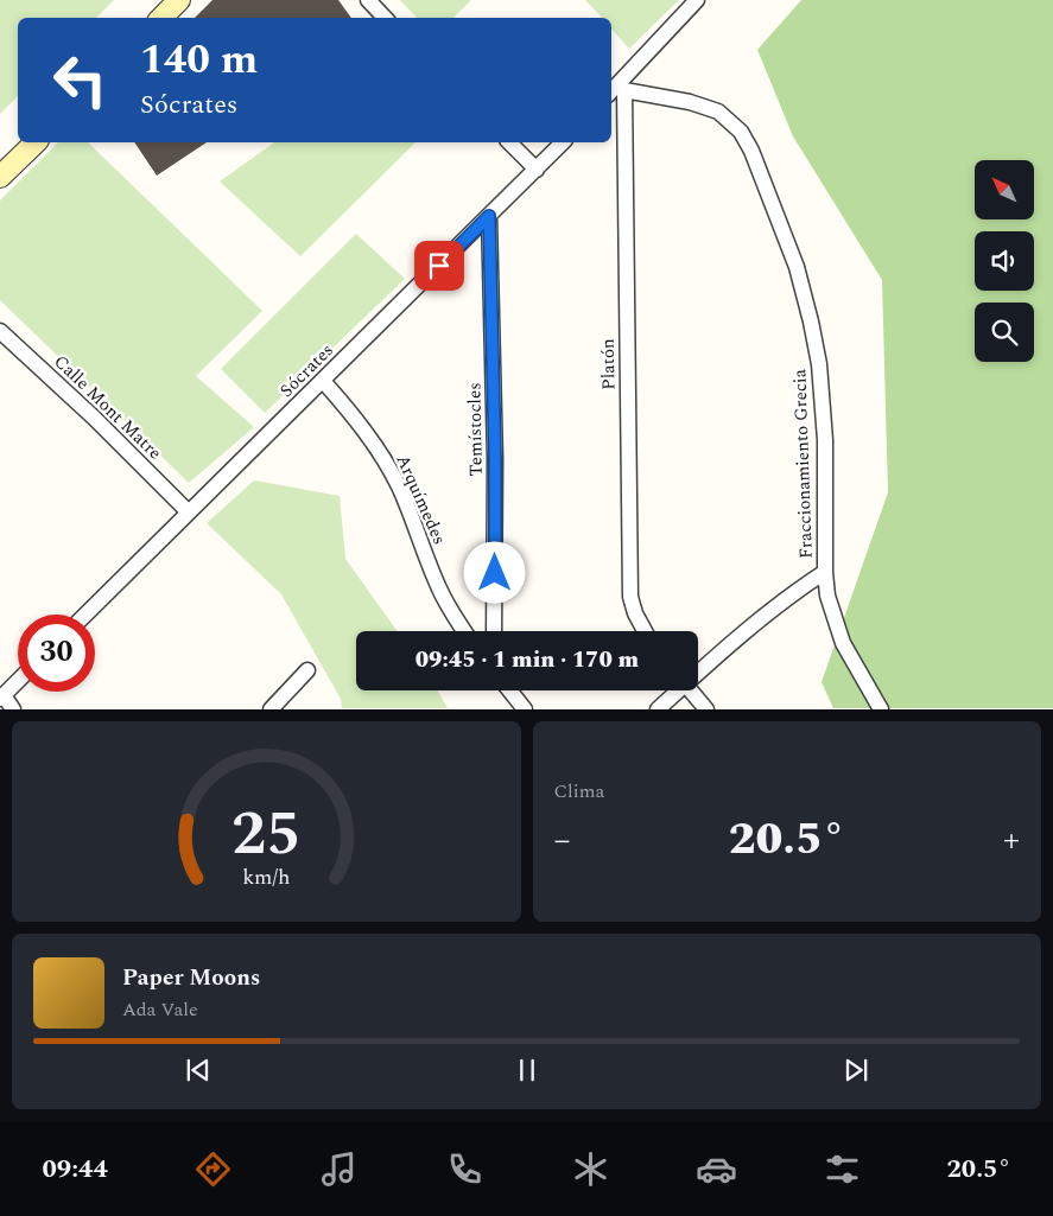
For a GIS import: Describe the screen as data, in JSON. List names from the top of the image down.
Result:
{
  "streets": {
    "street": [
      "Platón",
      "Sócrates",
      "Calle Mont Matre",
      "Temístocles",
      "Fraccionamiento Grecia",
      "Arquímedes"
    ]
  },
  "crossings": [
    ["Platón", "Fraccionamiento Grecia"],
    ["Sócrates", "Calle Mont Matre"],
    ["Sócrates", "Temístocles"],
    ["Sócrates", "Arquímedes"]
  ],
  "north": "top left",
  "page": {
    "turn": ["140 m", "Sócrates"],
    "limit": "30",
    "trip": "09:45 · 1 min · 170 m",
    "tile": "Clima",
    "heat": ["−", "20.5°", "+"],
    "song": ["Paper Moons", "Ada Vale"],
    "tabs": ["09:44", "20.5°"],
    "gauge": ["25", "km/h"]
  }
}
